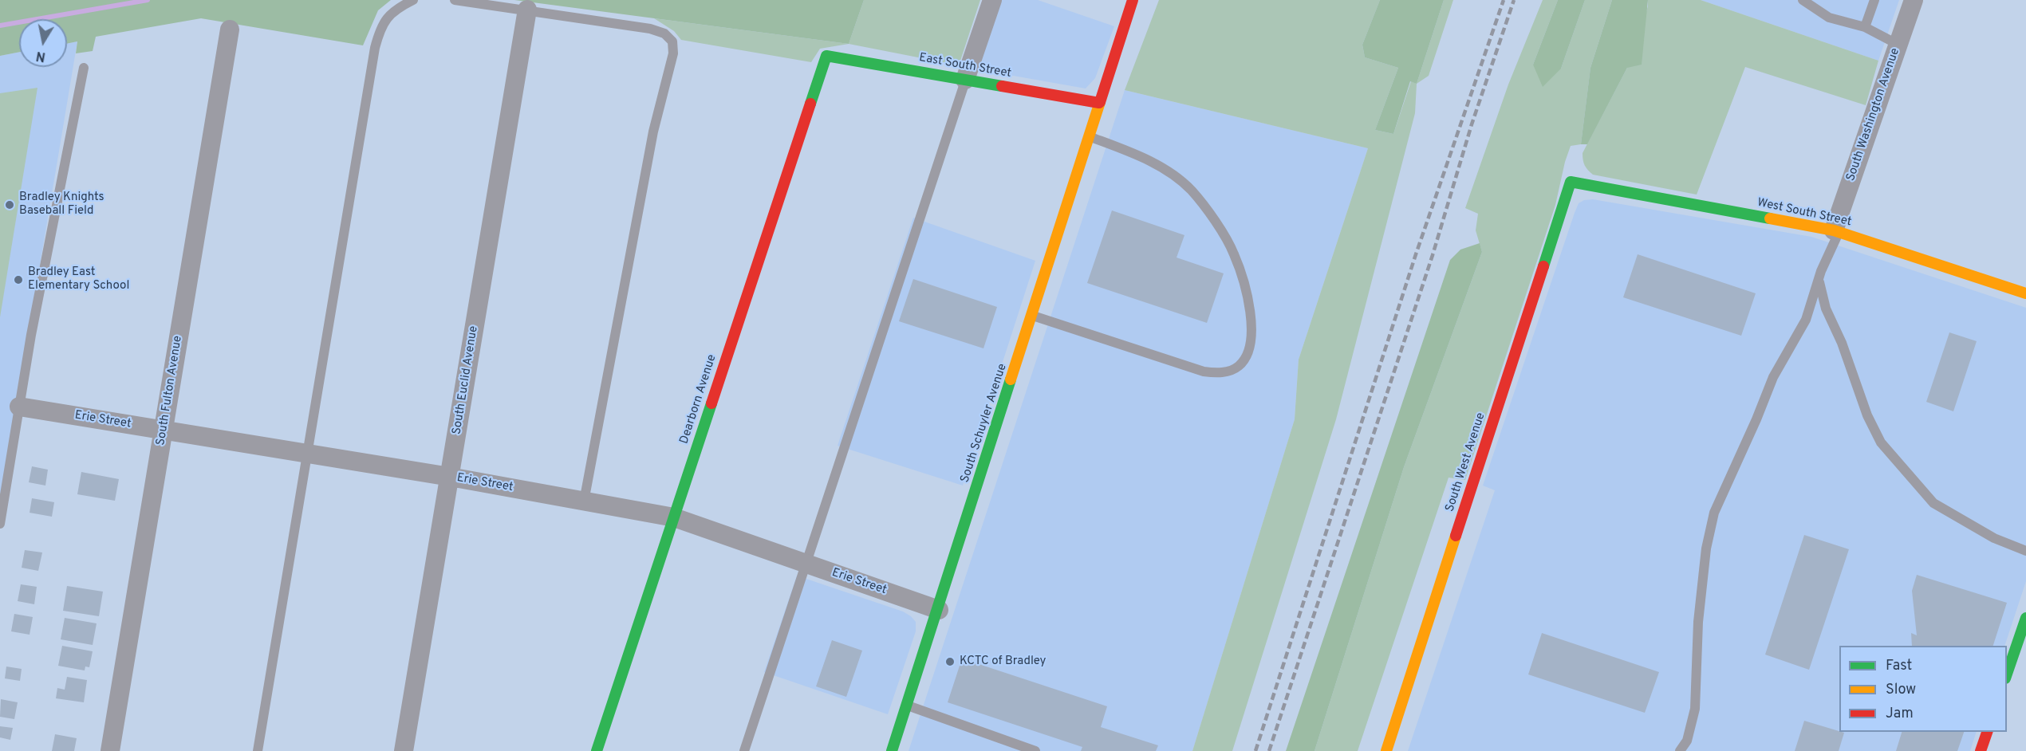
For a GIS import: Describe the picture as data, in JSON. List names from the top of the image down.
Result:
{
  "streets": {
    "street": [
      "East South Street",
      "South Washington Avenue",
      "West South Street",
      "South Euclid Avenue",
      "South Fulton Avenue",
      "Dearborn Avenue",
      "Erie Street",
      "South Schuyler Avenue",
      "South West Avenue"
    ]
  },
  "crossings": [
    ["East South Street", "Dearborn Avenue"],
    ["East South Street", "South Schuyler Avenue"],
    ["South Washington Avenue", "West South Street"],
    ["West South Street", "South West Avenue"],
    ["South Euclid Avenue", "Erie Street"],
    ["South Fulton Avenue", "Erie Street"],
    ["Dearborn Avenue", "Erie Street"],
    ["Erie Street", "South Schuyler Avenue"]
  ],
  "places": ["Bradley Knights Baseball Field", "Bradley East Elementary School", "KCTC of Bradley"],
  "legend": ["Fast", "Slow", "Jam"],
  "north": "bottom"
}
